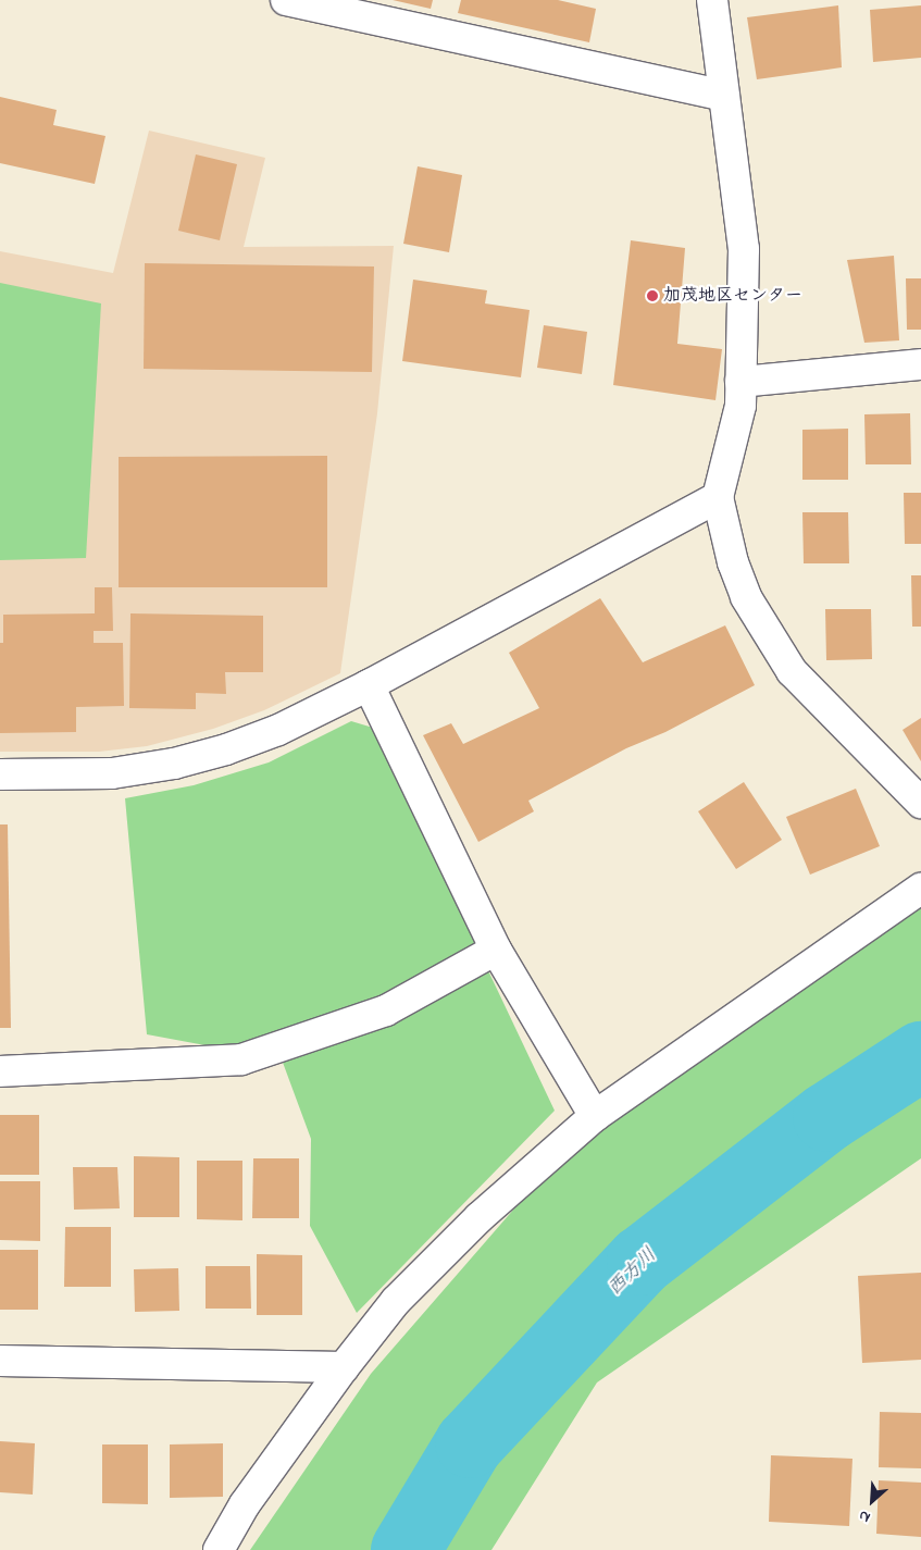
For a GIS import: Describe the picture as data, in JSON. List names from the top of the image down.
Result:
{
  "water": ["西方川"],
  "places": ["加茂地区センター"],
  "north": "bottom left"
}
